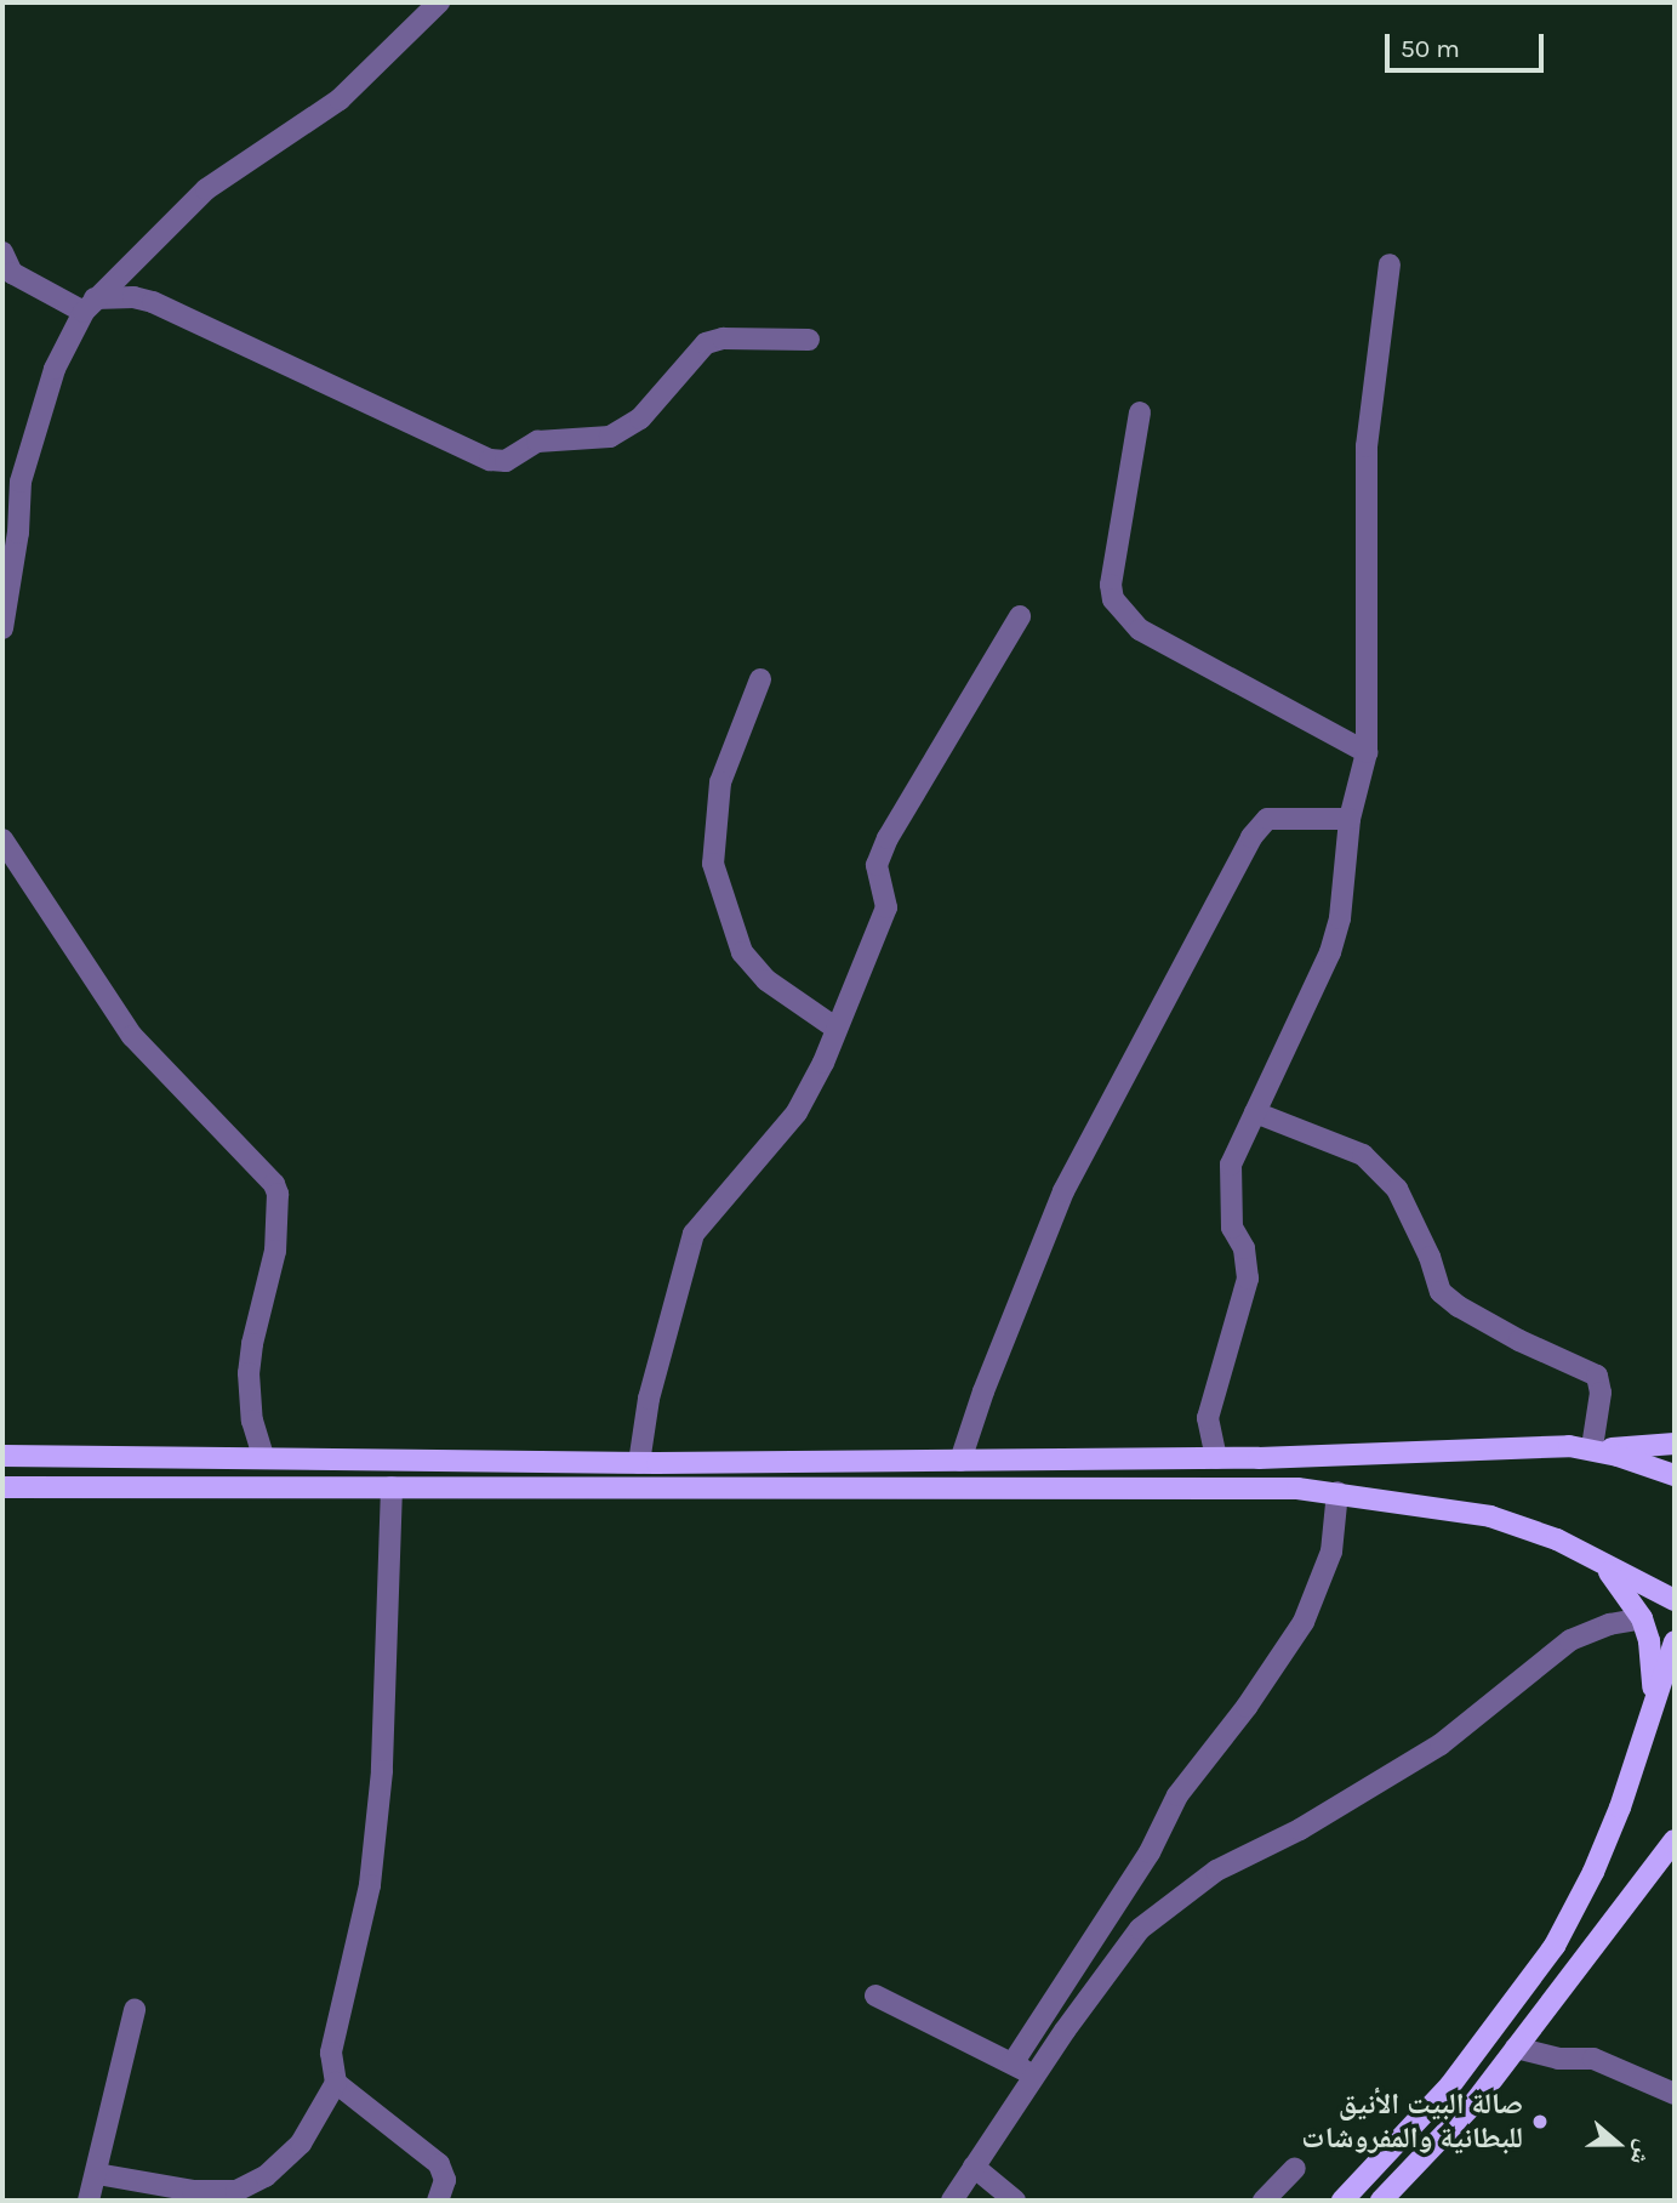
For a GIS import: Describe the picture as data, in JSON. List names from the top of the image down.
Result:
{
  "places": ["صالة البيت الأنيق للبطانية والمفروشات"],
  "scale_bar": "50 m",
  "north": "right"
}
